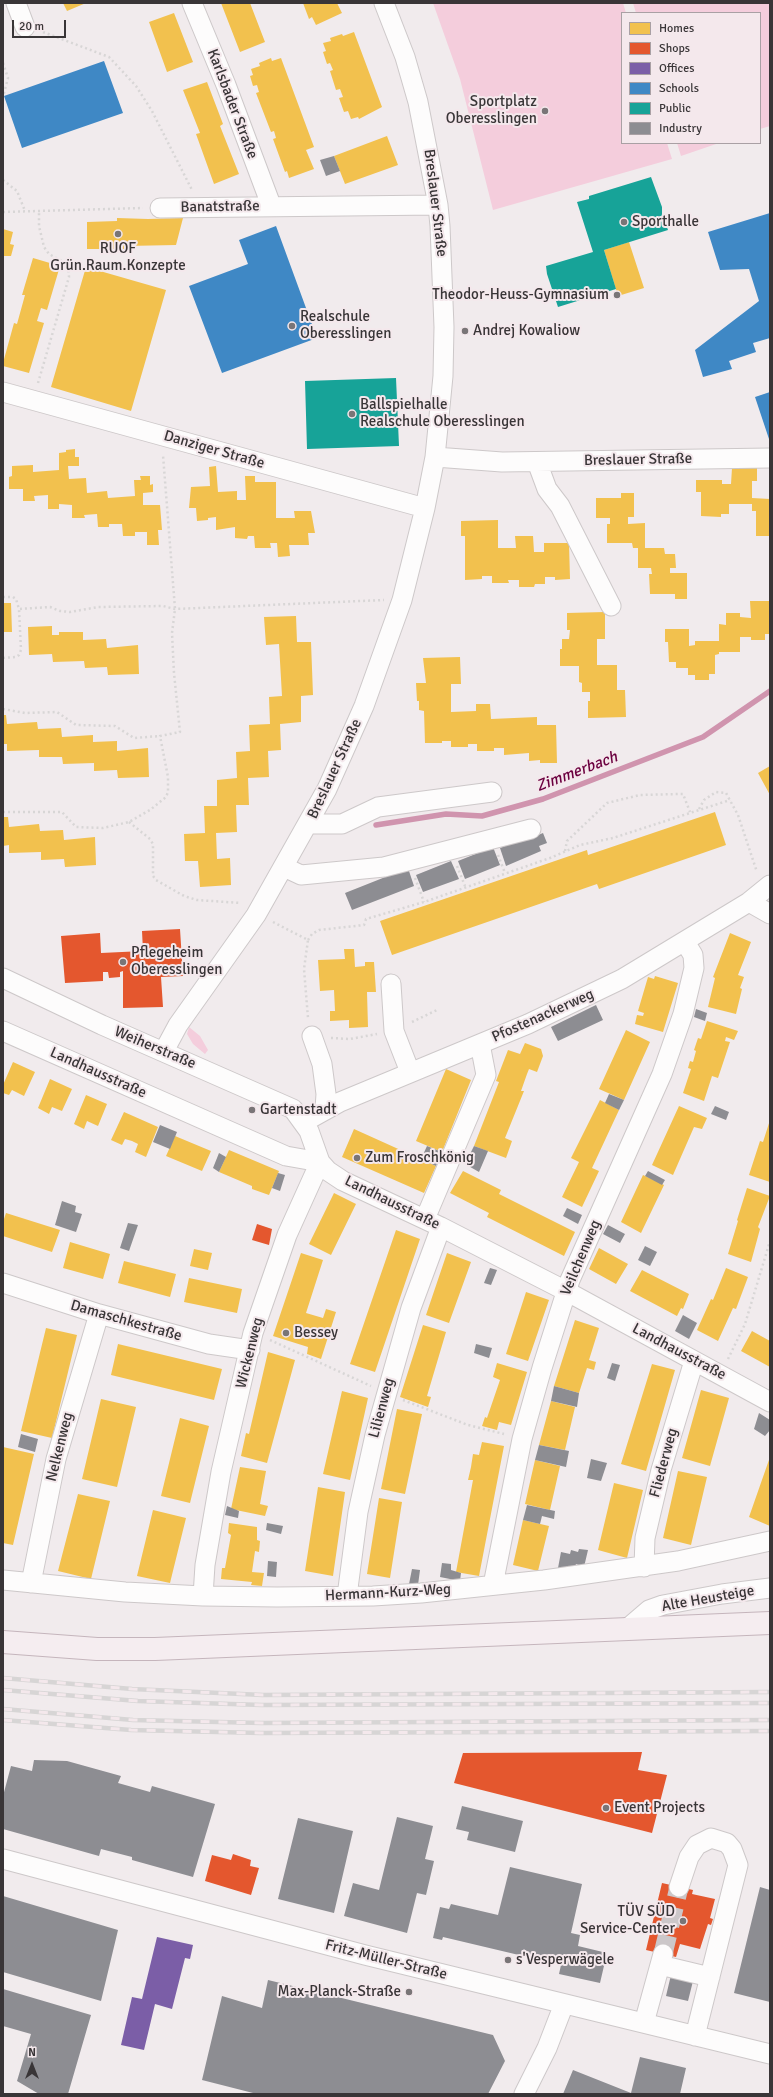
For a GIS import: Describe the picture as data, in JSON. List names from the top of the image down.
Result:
{
  "streets": {
    "street": [
      "Karlsbader Straße",
      "Breslauer Straße",
      "Banatstraße",
      "Danziger Straße",
      "Pfostenackerweg",
      "Weiherstraße",
      "Landhausstraße",
      "Veilchenweg",
      "Damaschkestraße",
      "Wickenweg",
      "Lilienweg",
      "Nelkenweg",
      "Fliederweg",
      "Hermann-Kurz-Weg",
      "Alte Heusteige",
      "Fritz-Müller-Straße"
    ]
  },
  "crossings": [
    ["Karlsbader Straße", "Banatstraße"],
    ["Breslauer Straße", "Banatstraße"],
    ["Breslauer Straße", "Danziger Straße"],
    ["Breslauer Straße", "Weiherstraße"],
    ["Pfostenackerweg", "Weiherstraße"],
    ["Pfostenackerweg", "Veilchenweg"],
    ["Pfostenackerweg", "Lilienweg"],
    ["Landhausstraße", "Veilchenweg"],
    ["Landhausstraße", "Wickenweg"],
    ["Landhausstraße", "Lilienweg"],
    ["Landhausstraße", "Fliederweg"],
    ["Veilchenweg", "Hermann-Kurz-Weg"],
    ["Damaschkestraße", "Wickenweg"],
    ["Damaschkestraße", "Nelkenweg"],
    ["Wickenweg", "Hermann-Kurz-Weg"],
    ["Lilienweg", "Hermann-Kurz-Weg"],
    ["Nelkenweg", "Hermann-Kurz-Weg"],
    ["Fliederweg", "Hermann-Kurz-Weg"]
  ],
  "water": ["Zimmerbach"],
  "places": [
    "Sportplatz Oberesslingen",
    "Sporthalle",
    "RUOF Grün.Raum.Konzepte",
    "Theodor-Heuss-Gymnasium",
    "Realschule Oberesslingen",
    "Andrej Kowaliow",
    "Ballspielhalle Realschule Oberesslingen",
    "Pflegeheim Oberesslingen",
    "Gartenstadt",
    "Zum Froschkönig",
    "Bessey",
    "Event Projects",
    "TÜV SÜD Service-Center",
    "s'Vesperwägele",
    "Max-Planck-Straße"
  ],
  "legend": [
    "Homes",
    "Shops",
    "Offices",
    "Schools",
    "Public",
    "Industry"
  ],
  "scale_bar": "20 m",
  "north": "top"
}
